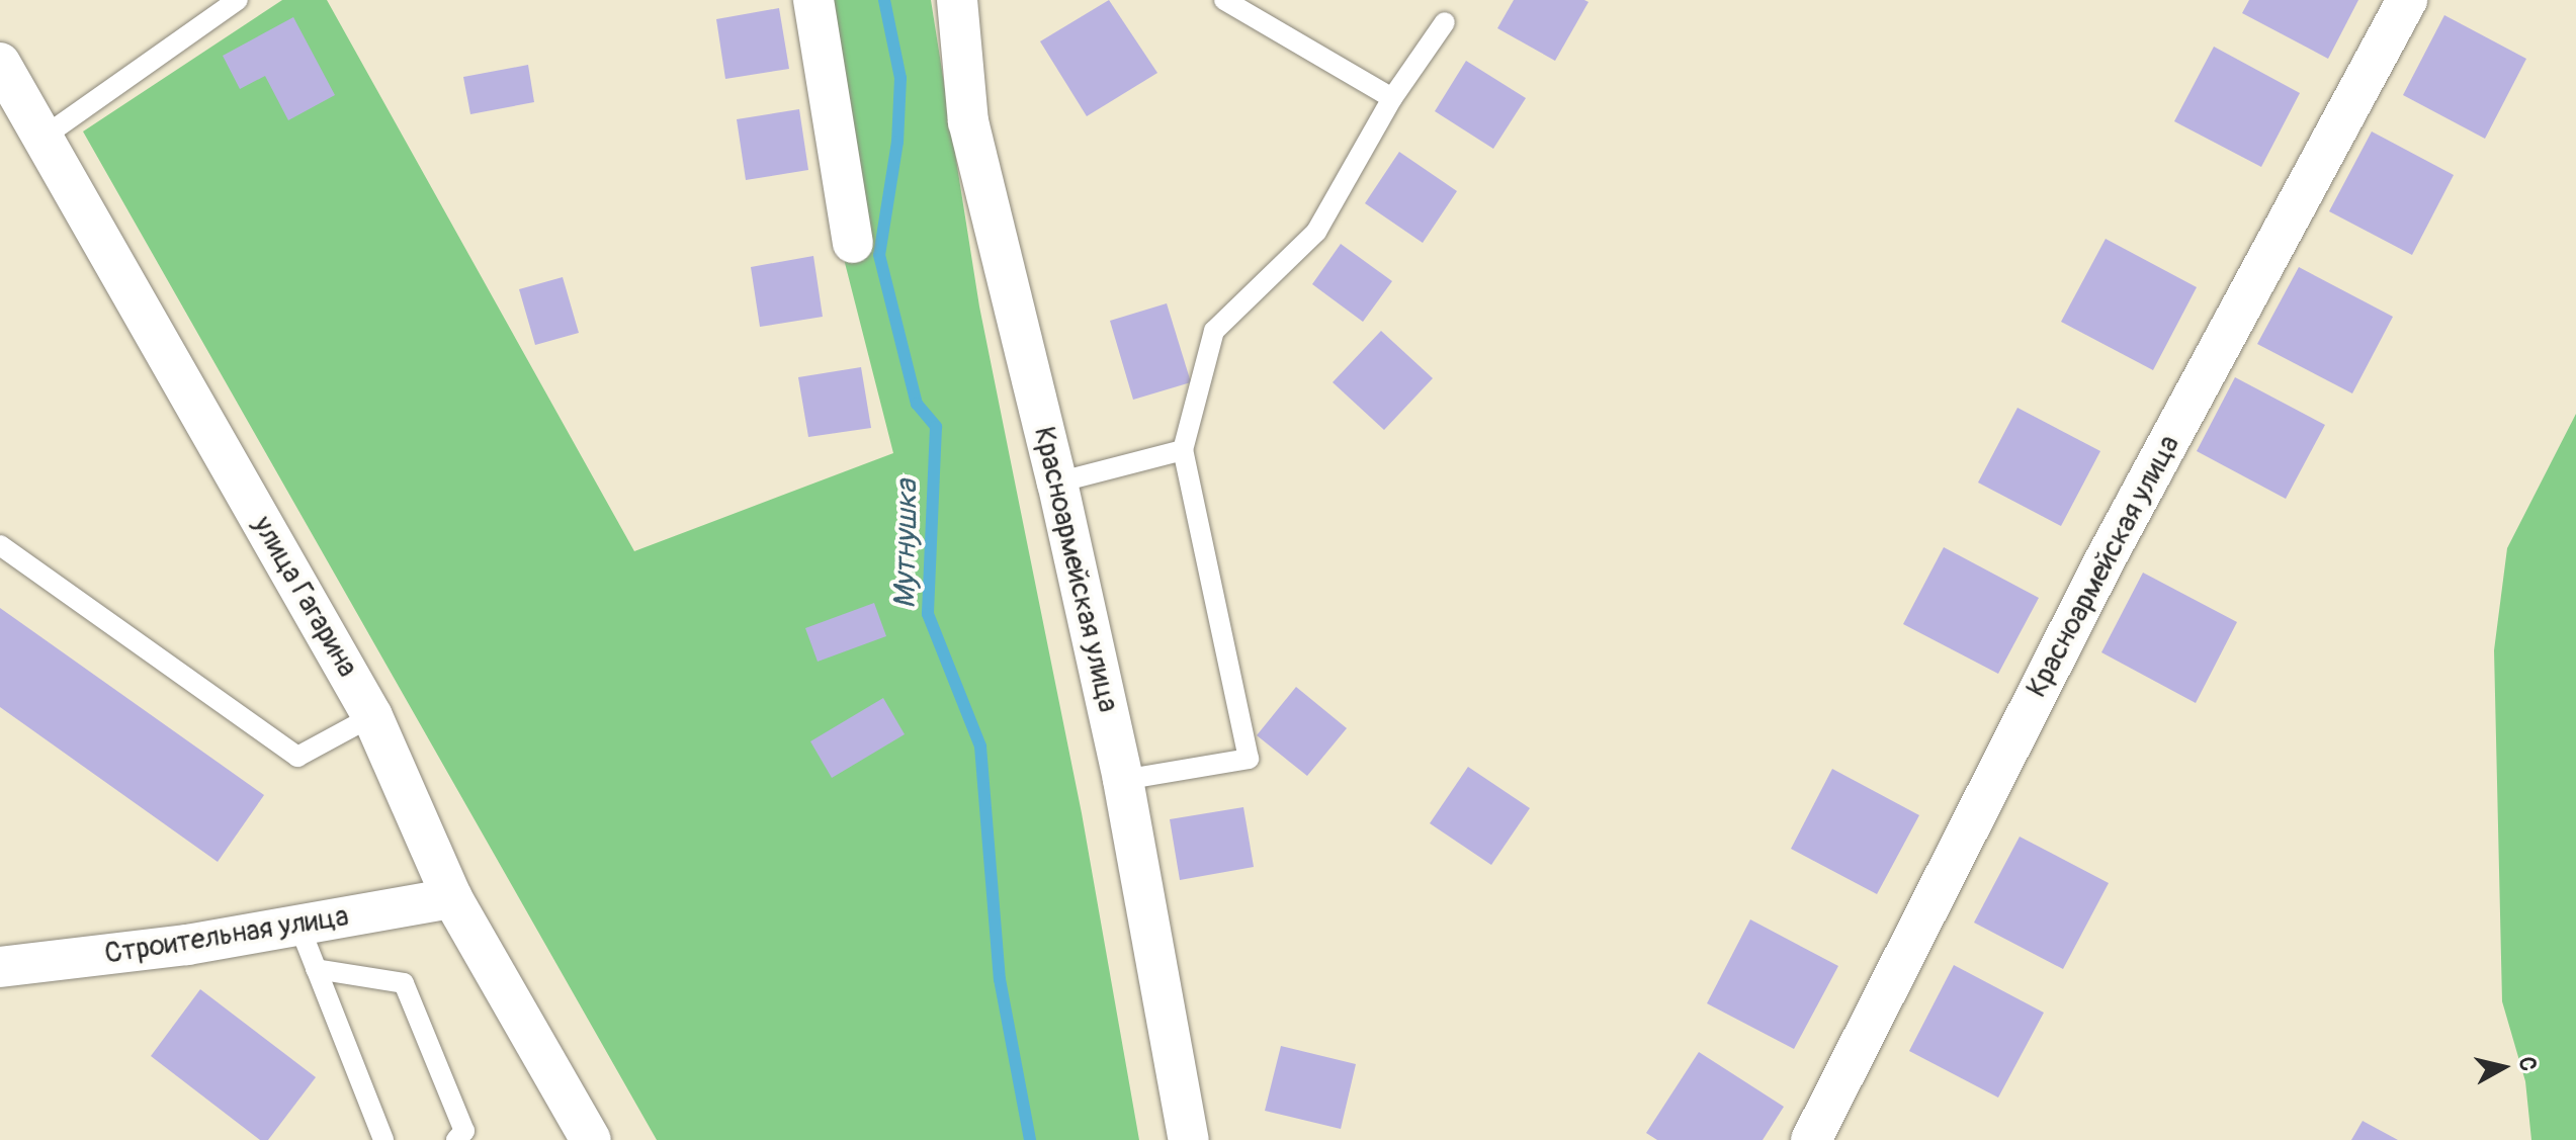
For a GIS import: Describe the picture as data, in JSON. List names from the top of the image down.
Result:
{
  "streets": {
    "street": ["Красноармейская улица", "улица Гагарина", "Строительная улица"]
  },
  "crossings": [
    ["улица Гагарина", "Строительная улица"]
  ],
  "water": ["Мутнушка"],
  "north": "right"
}
